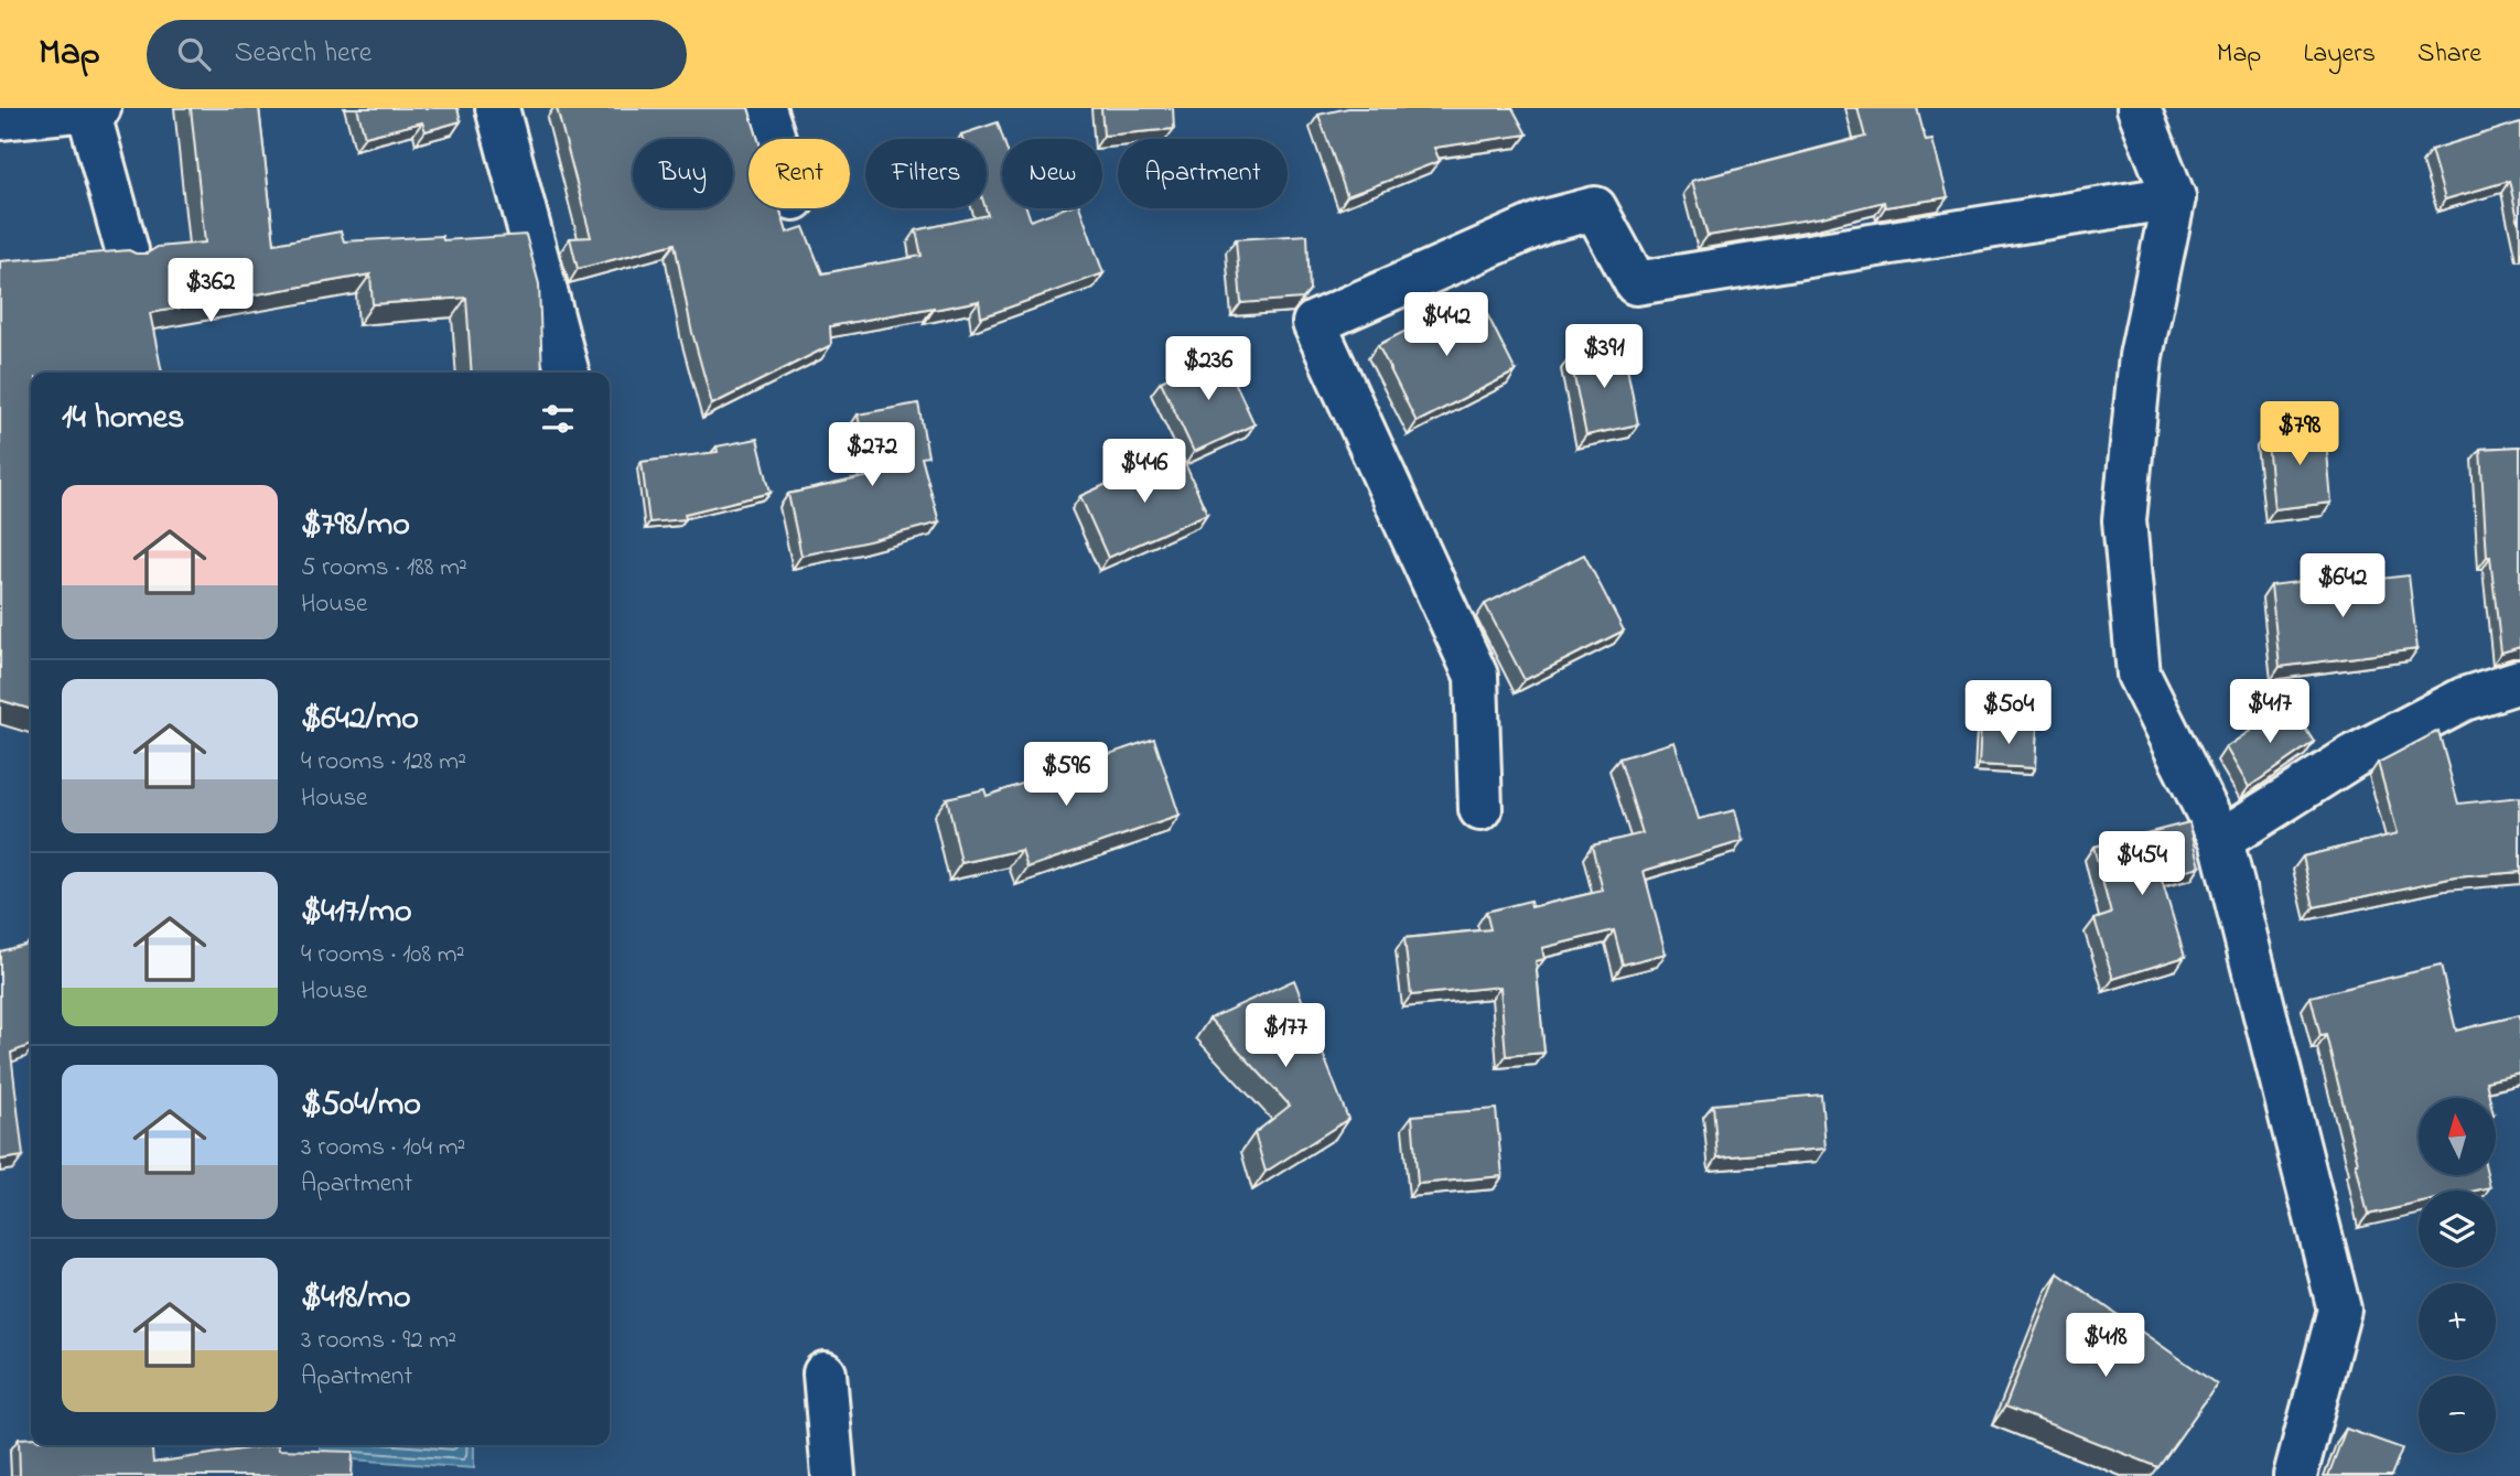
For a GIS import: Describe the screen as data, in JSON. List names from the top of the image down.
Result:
{
  "north": "top",
  "page": {
    "header": "Map",
    "search": "Search here",
    "nav": ["Map", "Layers", "Share"],
    "chip": [
      "Buy",
      "Rent",
      "Filters",
      "New",
      "Apartment"
    ],
    "price": [
      "$362",
      "$442",
      "$391",
      "$236",
      "$798",
      "$272",
      "$446",
      "$642",
      "$417",
      "$504",
      "$596",
      "$454",
      "$177",
      "$418"
    ],
    "heading": "14 homes",
    "list": [
      {
        "name": "$798/mo",
        "note": "5 rooms · 188 m² · House"
      },
      {
        "name": "$642/mo",
        "note": "4 rooms · 128 m² · House"
      },
      {
        "name": "$417/mo",
        "note": "4 rooms · 108 m² · House"
      },
      {
        "name": "$504/mo",
        "note": "3 rooms · 104 m² · Apartment"
      },
      {
        "name": "$418/mo",
        "note": "3 rooms · 92 m² · Apartment"
      }
    ],
    "map_buttons": ["+", "−"]
  }
}
